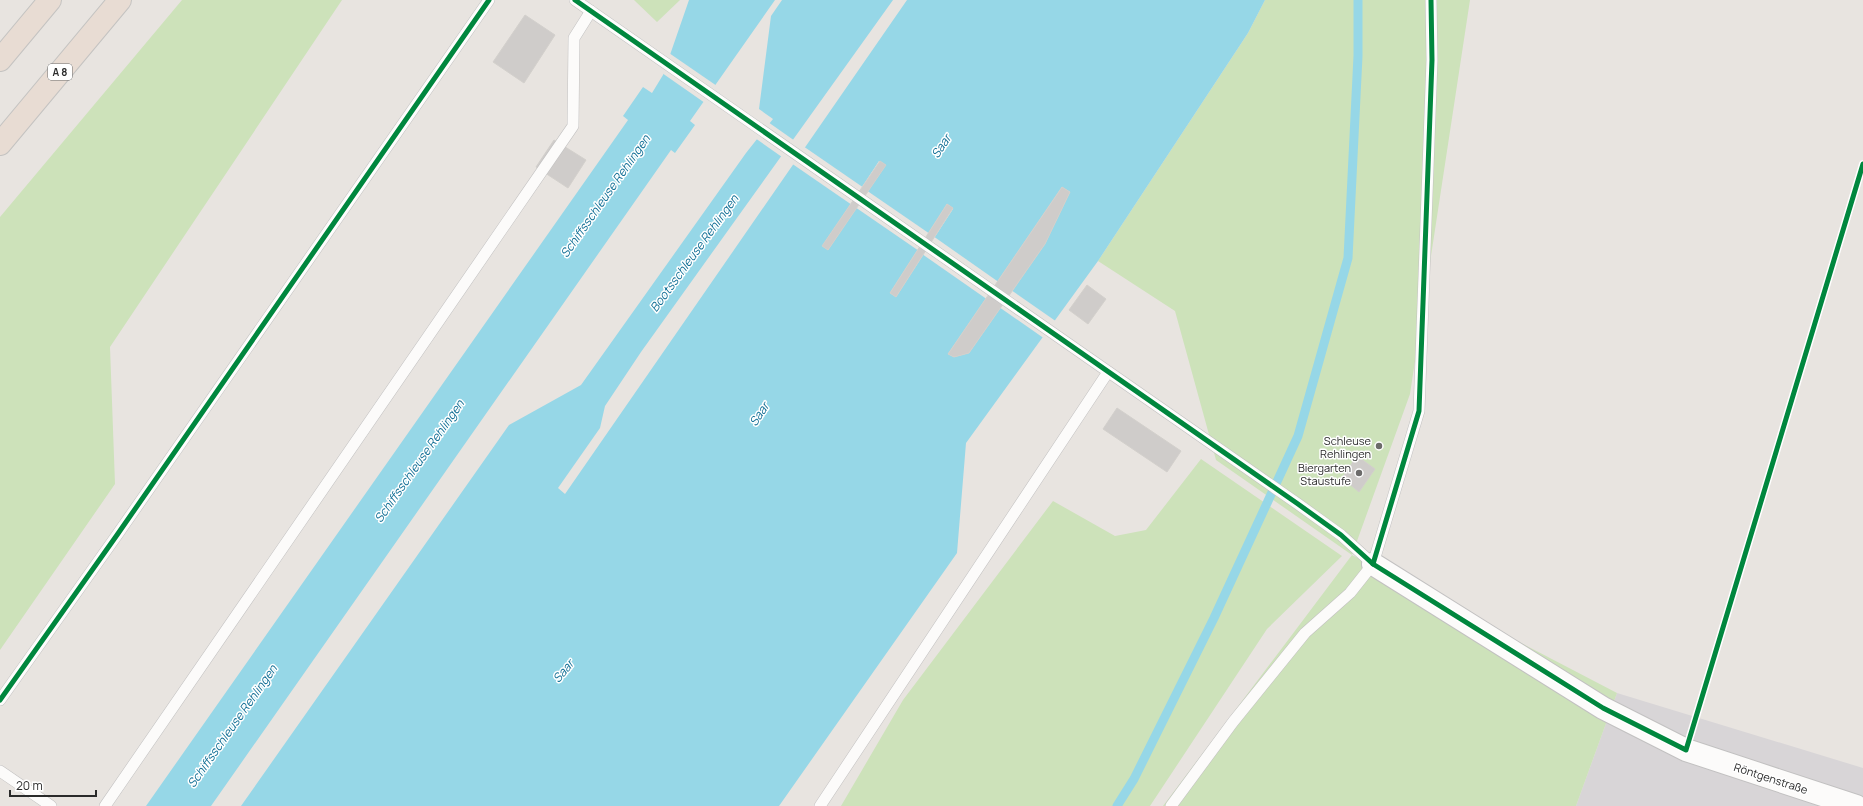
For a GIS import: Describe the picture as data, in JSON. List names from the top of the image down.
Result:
{
  "streets": {
    "highway": ["A 8"],
    "street": ["Röntgenstraße"]
  },
  "water": ["Saar", "Schiffsschleuse Rehlingen", "Bootsschleuse Rehlingen"],
  "places": ["Schleuse Rehlingen", "Biergarten Staustufe"],
  "scale_bar": "20 m"
}
